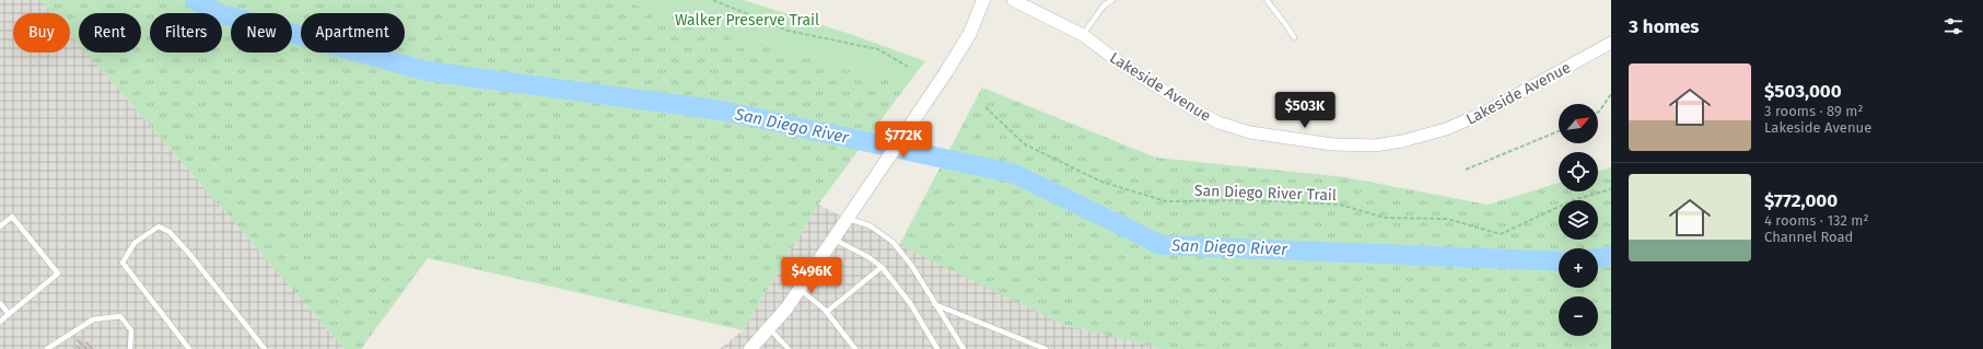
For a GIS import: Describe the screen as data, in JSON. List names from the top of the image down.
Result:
{
  "streets": {
    "street": ["Lakeside Avenue"],
    "path": ["San Diego River Trail"]
  },
  "water": ["San Diego River"],
  "parks": ["Walker Preserve Trail"],
  "north": "top right",
  "page": {
    "heading": "3 homes",
    "chip": [
      "Buy",
      "Rent",
      "Filters",
      "New",
      "Apartment"
    ],
    "list": [
      {
        "name": "$503,000",
        "note": "3 rooms · 89 m² · Lakeside Avenue"
      },
      {
        "name": "$772,000",
        "note": "4 rooms · 132 m² · Channel Road"
      }
    ],
    "price": ["$503K", "$772K", "$496K"],
    "map_buttons": ["+", "−"]
  }
}
